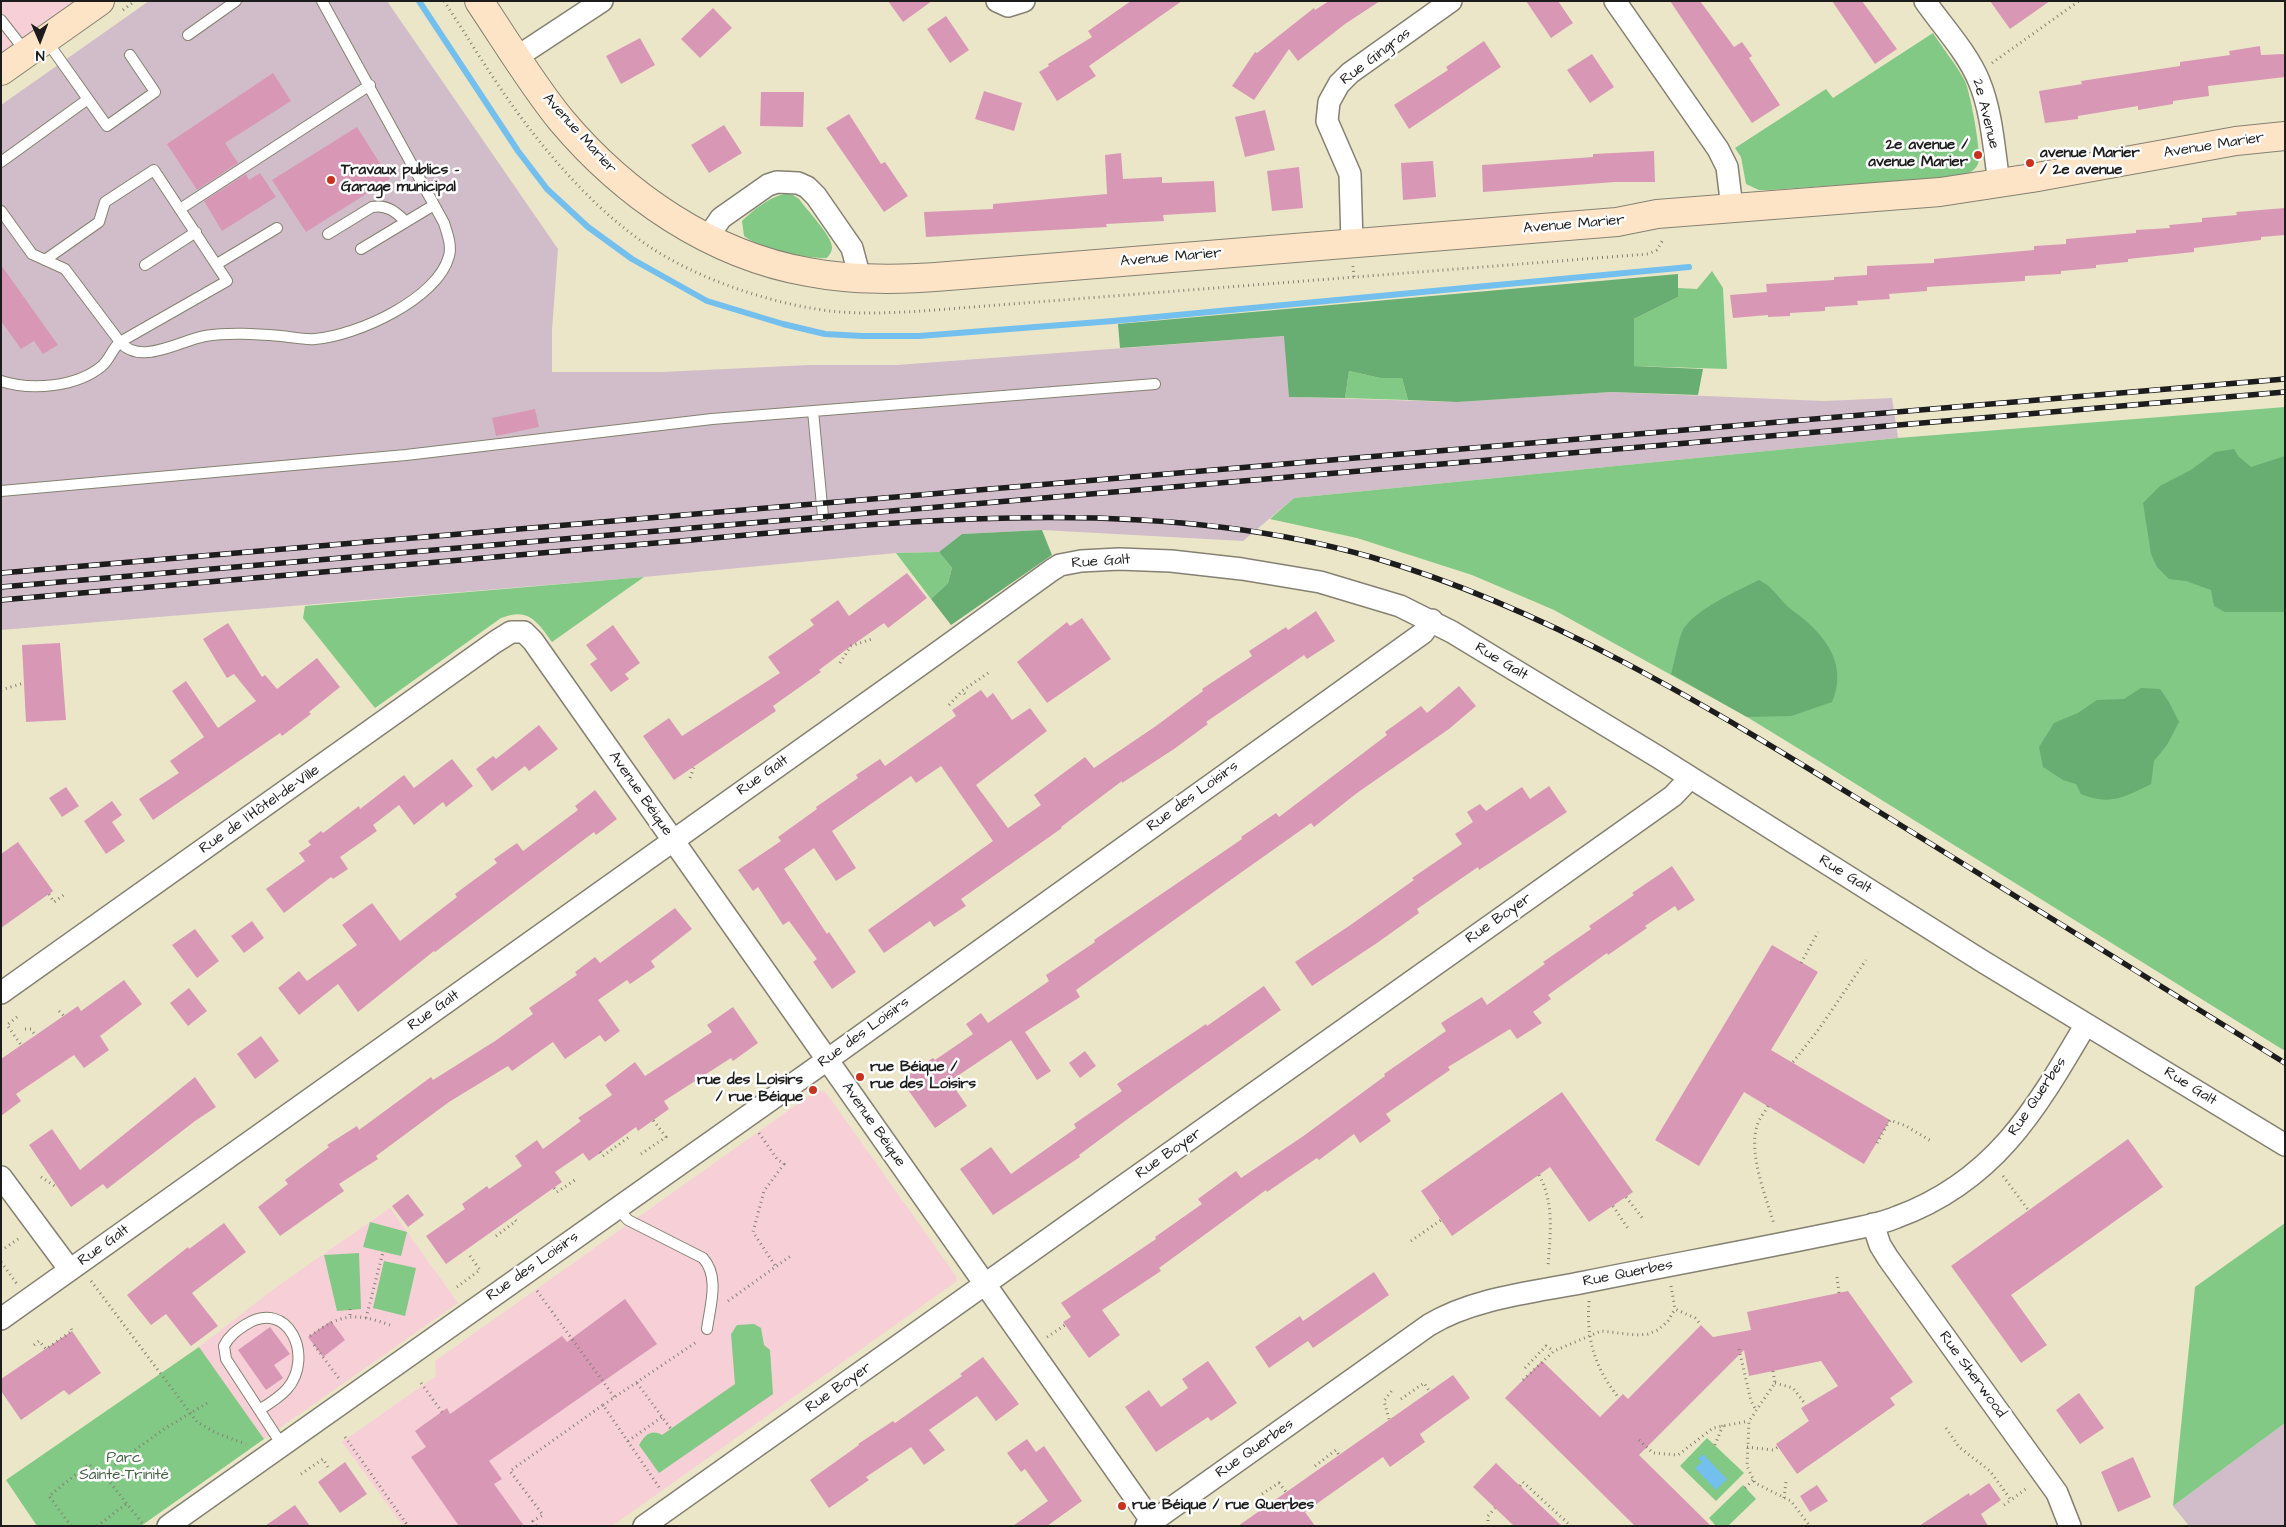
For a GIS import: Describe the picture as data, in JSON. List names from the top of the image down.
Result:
{
  "streets": {
    "street": [
      "Rue Gingras",
      "2e Avenue",
      "Avenue Marier",
      "Rue Galt",
      "Avenue Béique",
      "Rue des Loisirs",
      "Rue de l'Hôtel-de-Ville",
      "Rue Boyer",
      "Rue Querbes",
      "Rue Sherwood"
    ]
  },
  "crossings": [
    ["Rue Gingras", "Avenue Marier"],
    ["2e Avenue", "Avenue Marier"],
    ["Rue Galt", "Avenue Béique"],
    ["Rue Galt", "Rue des Loisirs"],
    ["Rue Galt", "Rue Boyer"],
    ["Rue Galt", "Rue Querbes"],
    ["Avenue Béique", "Rue des Loisirs"],
    ["Avenue Béique", "Rue de l'Hôtel-de-Ville"],
    ["Avenue Béique", "Rue Boyer"],
    ["Avenue Béique", "Rue Querbes"],
    ["Rue Querbes", "Rue Sherwood"]
  ],
  "parks": ["Parc Sainte-Trinité"],
  "places": [
    "2e avenue / avenue Marier",
    "avenue Marier / 2e avenue",
    "Travaux publics - Garage municipal",
    "rue Béique / rue des Loisirs",
    "rue des Loisirs / rue Béique",
    "rue Béique / rue Querbes"
  ],
  "north": "bottom"
}
